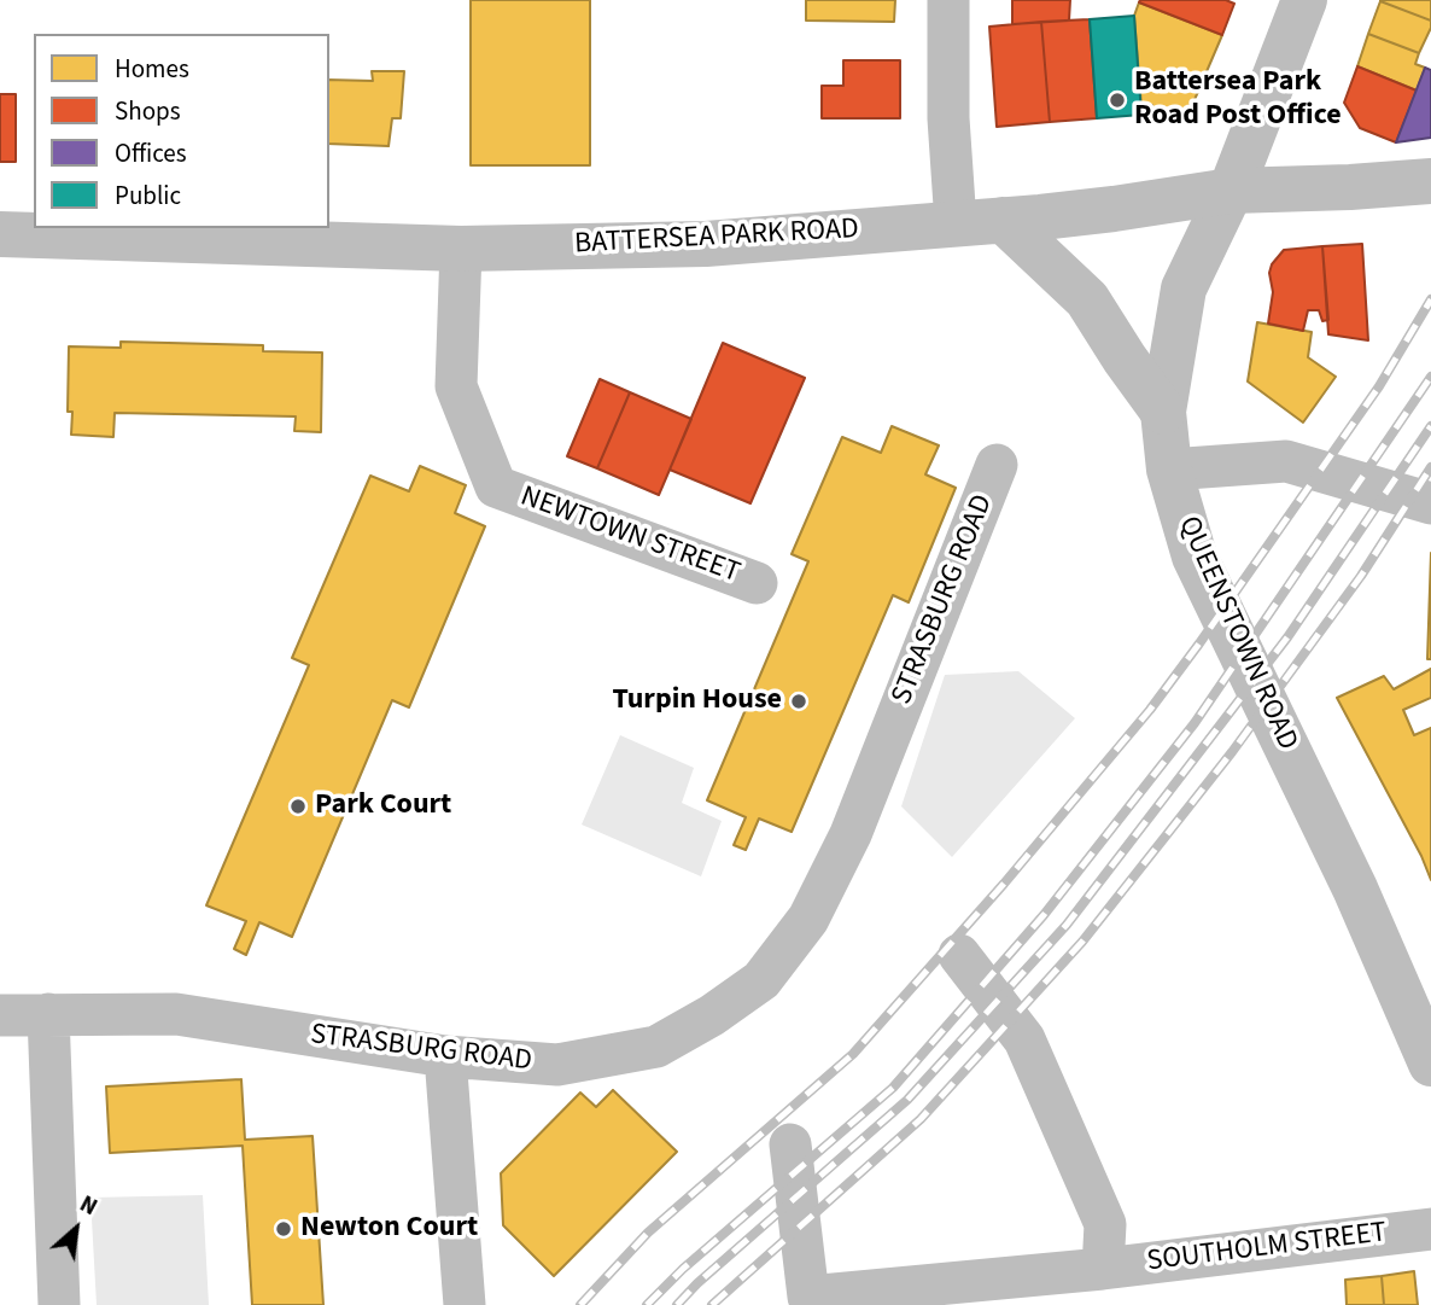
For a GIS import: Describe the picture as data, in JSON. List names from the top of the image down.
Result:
{
  "streets": {
    "main road": ["BATTERSEA PARK ROAD", "QUEENSTOWN ROAD"],
    "street": ["NEWTOWN STREET", "STRASBURG ROAD", "SOUTHOLM STREET"]
  },
  "crossings": [
    ["BATTERSEA PARK ROAD", "NEWTOWN STREET"],
    ["BATTERSEA PARK ROAD", "QUEENSTOWN ROAD"]
  ],
  "places": [
    "Battersea Park Road Post Office",
    "Turpin House",
    "Park Court",
    "Newton Court"
  ],
  "legend": [
    "Homes",
    "Shops",
    "Offices",
    "Public"
  ],
  "north": "top right"
}
